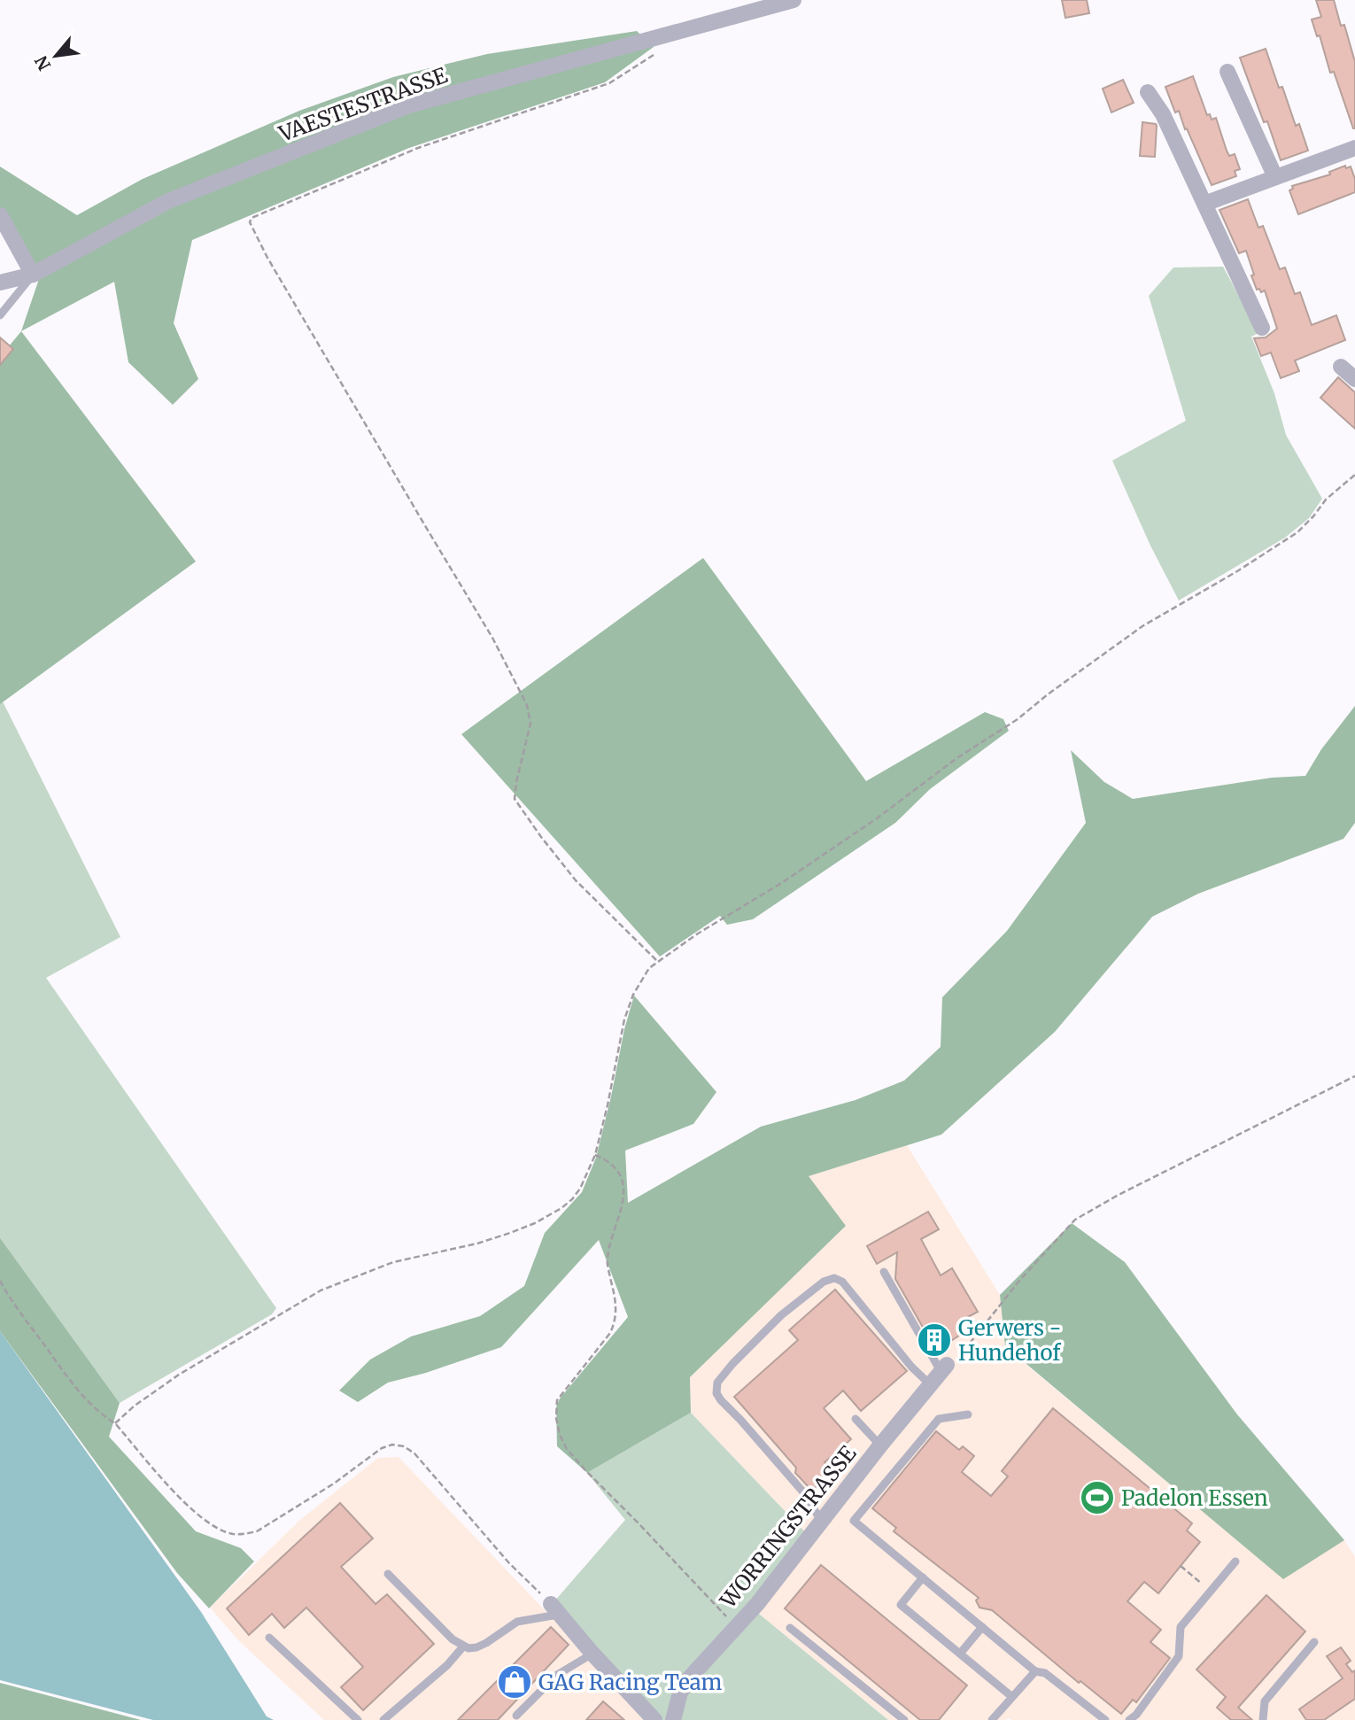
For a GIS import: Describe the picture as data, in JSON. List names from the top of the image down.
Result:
{
  "streets": {
    "street": ["VAESTESTRASSE", "WORRINGSTRASSE"]
  },
  "places": {
    "building": ["Gerwers - Hundehof"],
    "sports": ["Padelon Essen"],
    "shop": ["GAG Racing Team"]
  },
  "north": "bottom left"
}
